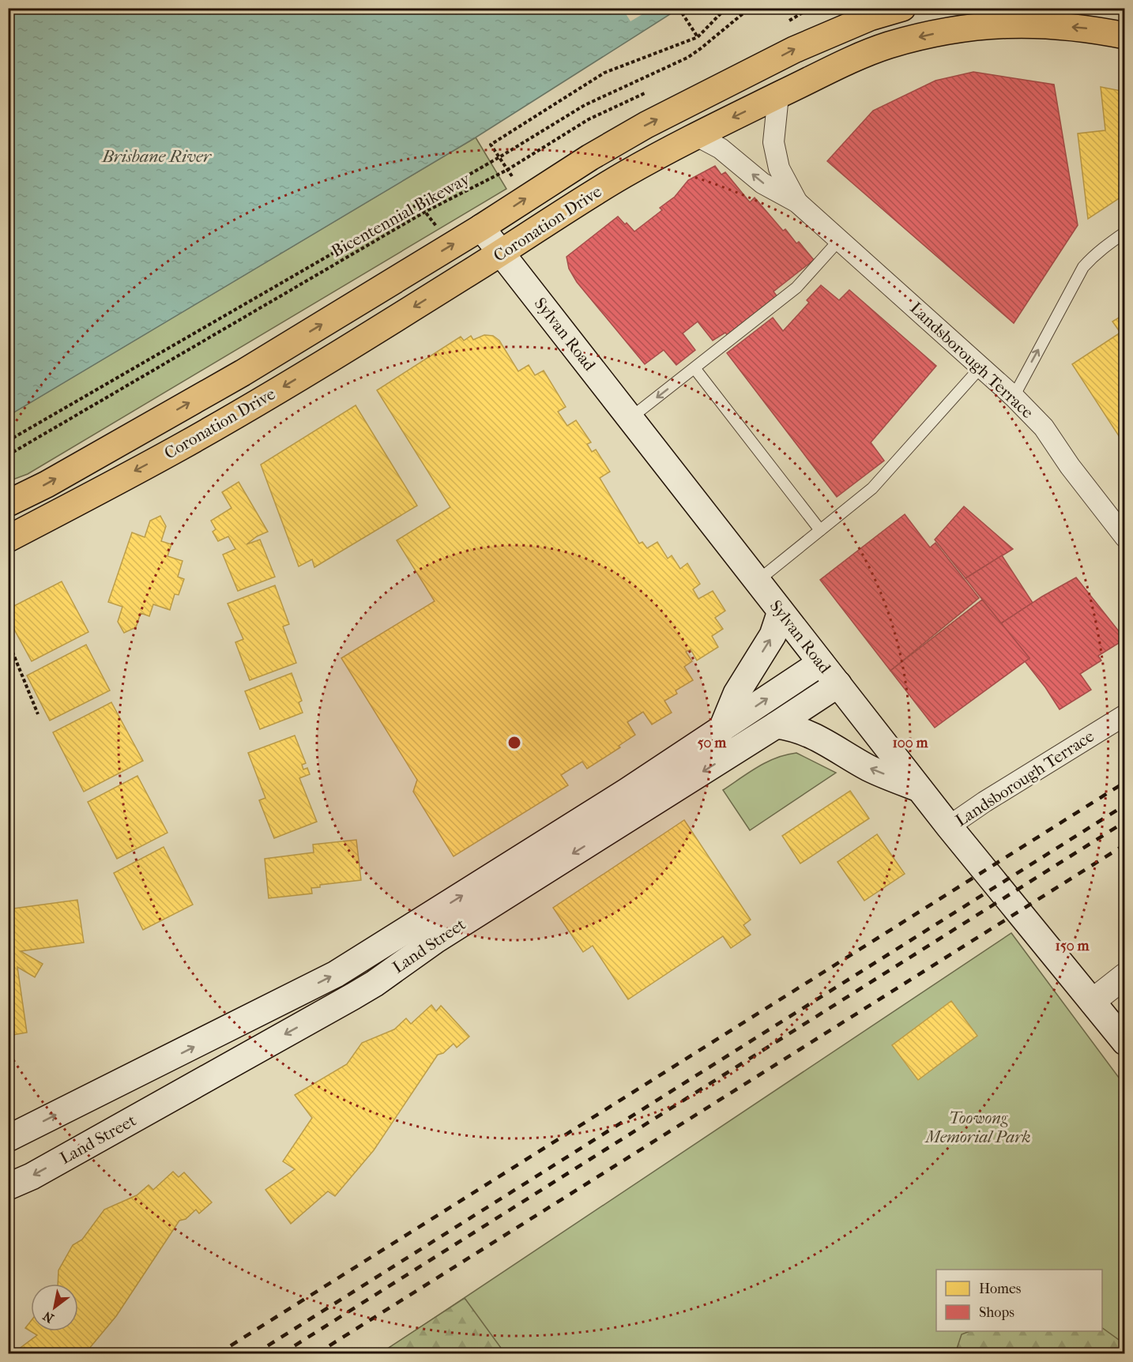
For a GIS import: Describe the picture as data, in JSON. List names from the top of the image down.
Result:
{
  "streets": {
    "highway": ["Coronation Drive"],
    "main road": ["Sylvan Road", "Land Street"],
    "street": ["Landsborough Terrace"],
    "path": ["Bicentennial Bikeway"]
  },
  "crossings": [
    ["Coronation Drive", "Sylvan Road"],
    ["Coronation Drive", "Landsborough Terrace"],
    ["Sylvan Road", "Landsborough Terrace"],
    ["Sylvan Road", "Land Street"]
  ],
  "water": ["Brisbane River"],
  "parks": ["Toowong Memorial Park"],
  "legend": ["Homes", "Shops"],
  "north": "bottom left",
  "rings": ["50 m", "100 m", "150 m"]
}
